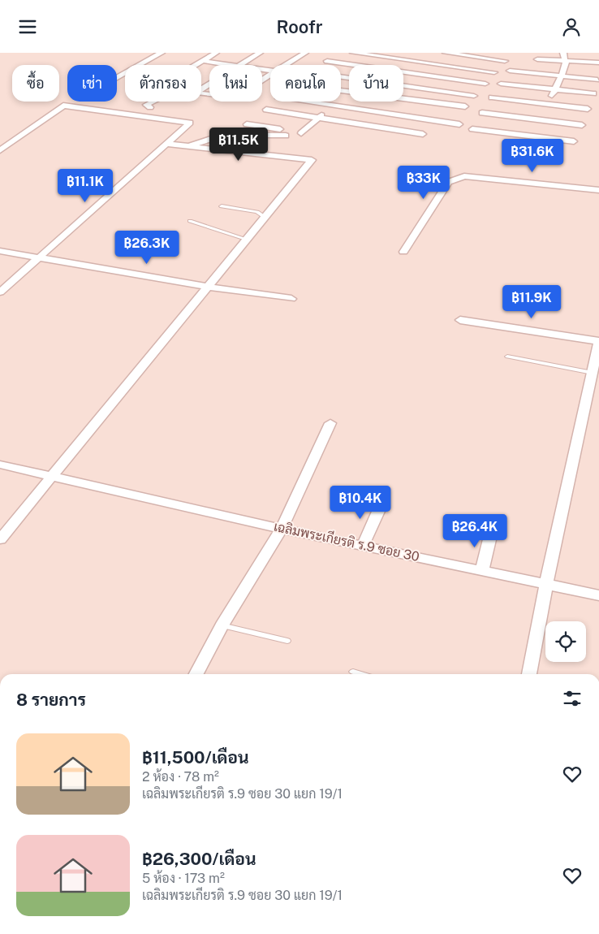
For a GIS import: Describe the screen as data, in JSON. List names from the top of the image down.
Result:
{
  "streets": {
    "street": ["เฉลิมพระเกียรติ ร.9 ซอย 30"]
  },
  "page": {
    "header": "Roofr",
    "chip": [
      "ซื้อ",
      "เช่า",
      "ตัวกรอง",
      "ใหม่",
      "คอนโด",
      "บ้าน"
    ],
    "price": [
      "฿11.5K",
      "฿31.6K",
      "฿33K",
      "฿11.1K",
      "฿26.3K",
      "฿11.9K",
      "฿10.4K",
      "฿26.4K"
    ],
    "heading": "8 รายการ",
    "list": [
      {
        "name": "฿11,500/เดือน",
        "note": "2 ห้อง · 78 m² · เฉลิมพระเกียรติ ร.9 ซอย 30 แยก 19/1"
      },
      {
        "name": "฿26,300/เดือน",
        "note": "5 ห้อง · 173 m² · เฉลิมพระเกียรติ ร.9 ซอย 30 แยก 19/1"
      }
    ]
  }
}
